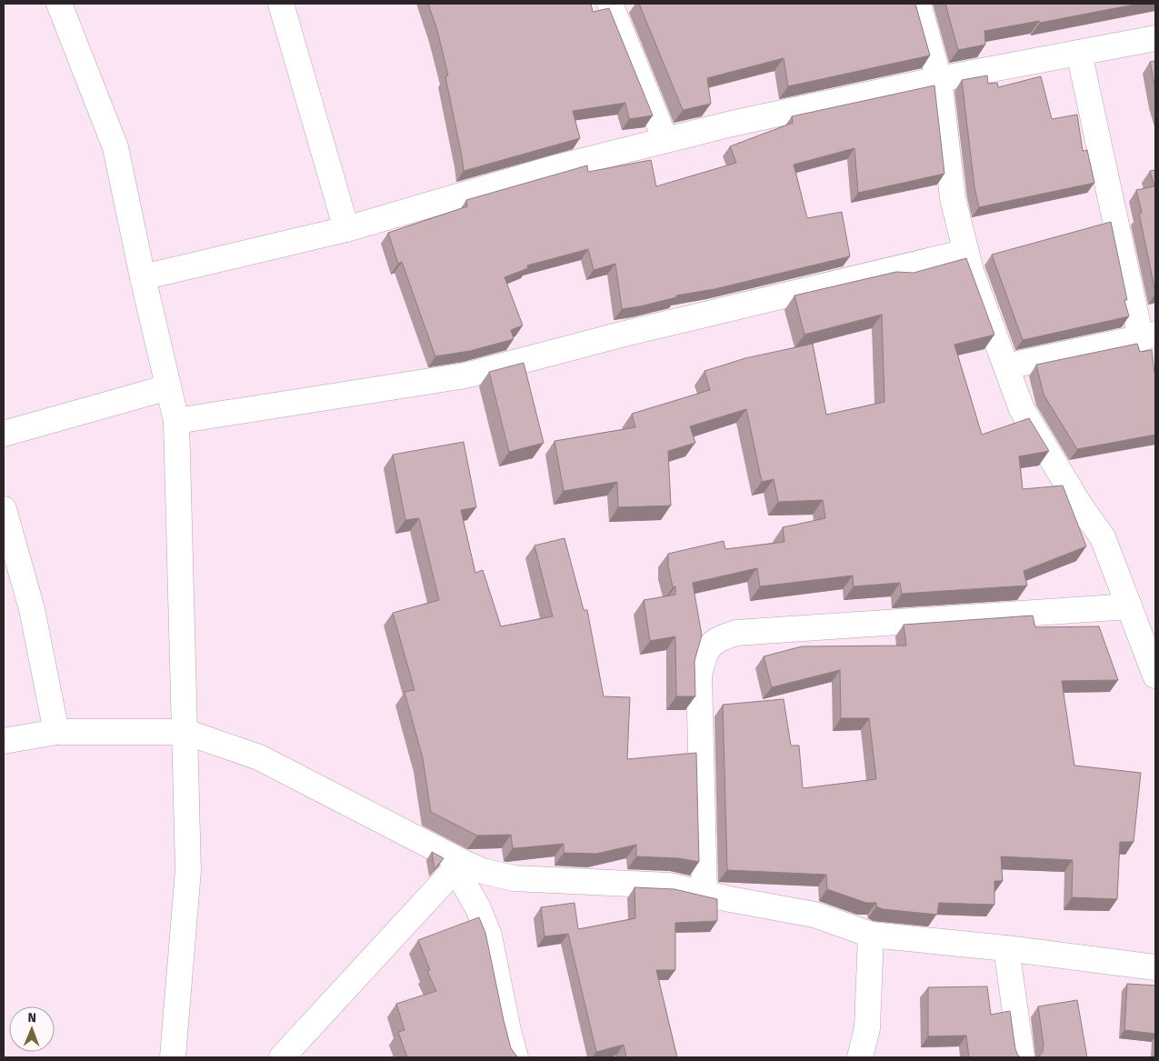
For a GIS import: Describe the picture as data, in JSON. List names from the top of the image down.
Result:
{
  "north": "top"
}
